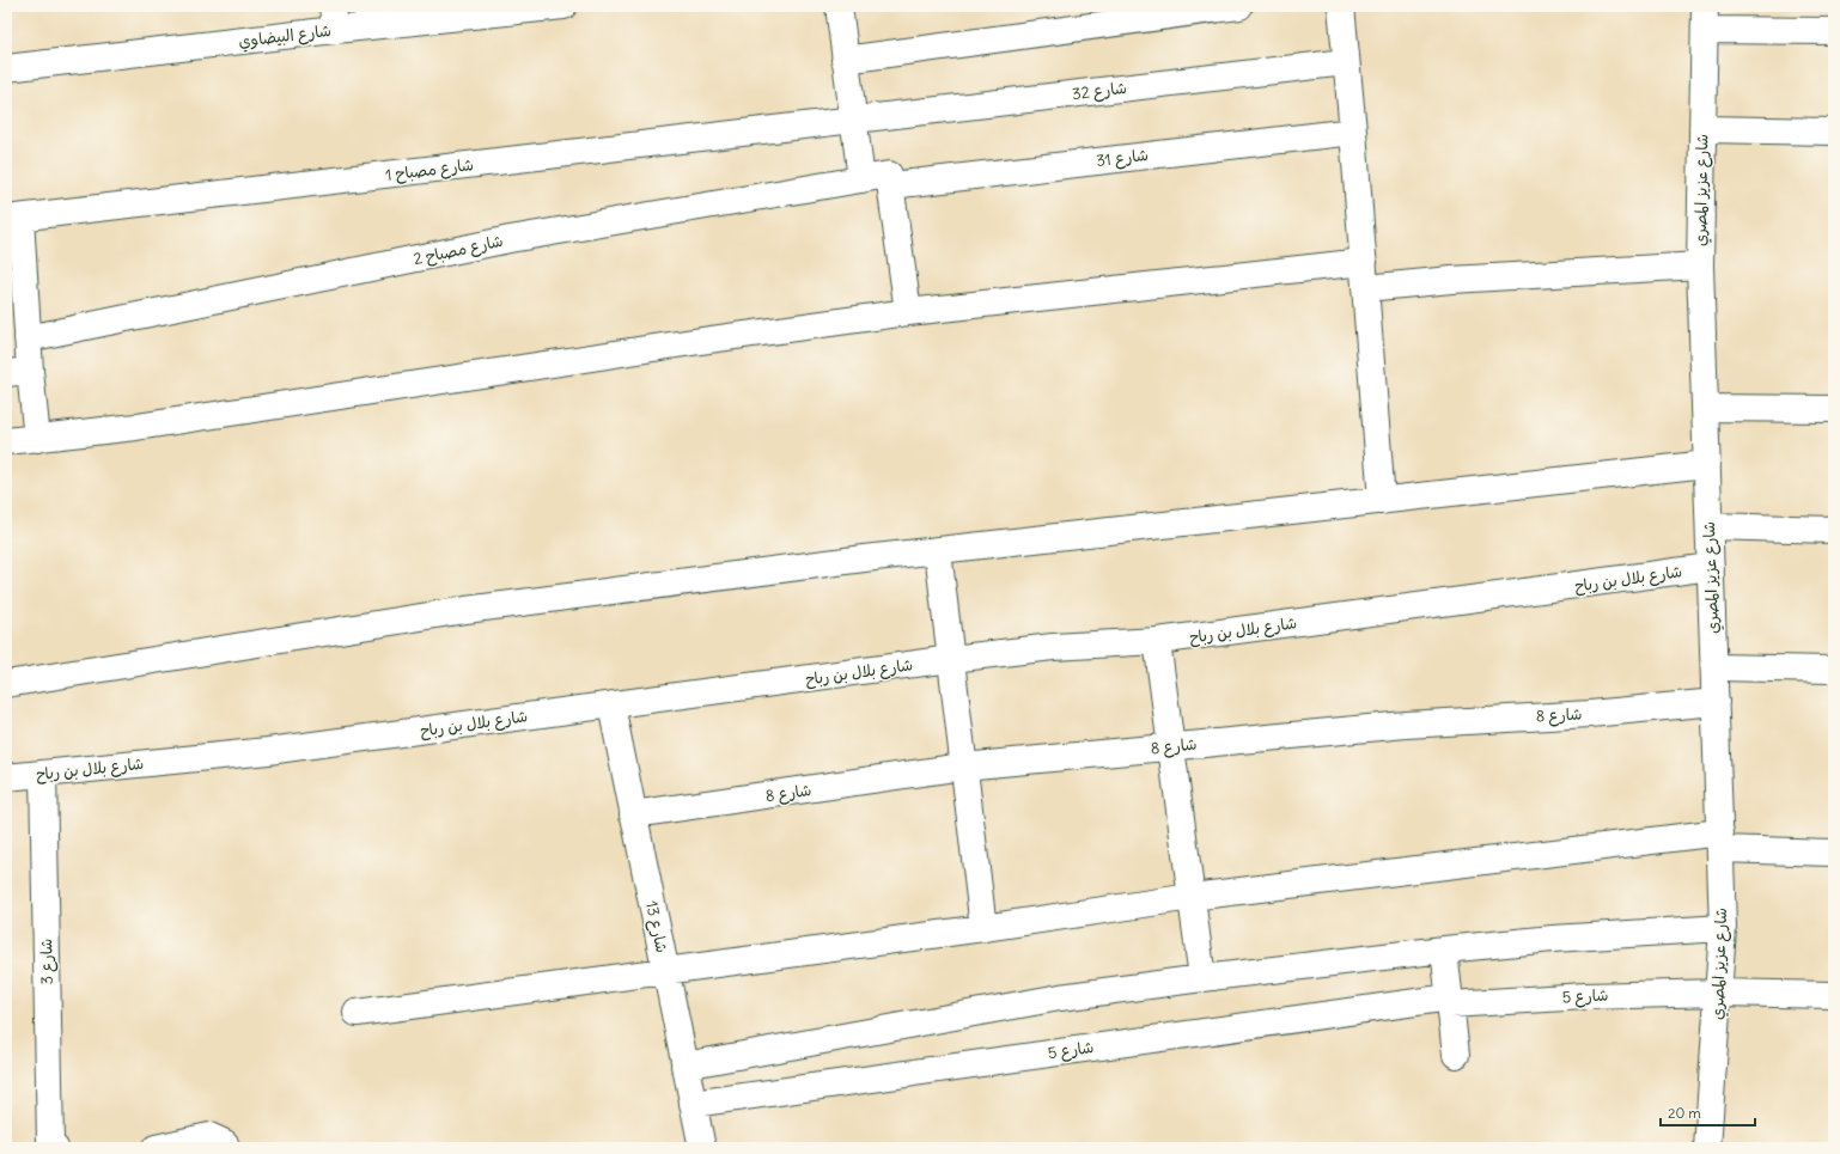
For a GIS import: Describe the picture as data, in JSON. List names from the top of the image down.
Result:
{
  "streets": {
    "street": [
      "شارع البيضاوي",
      "شارع 32",
      "شارع 31",
      "شارع مصباح 1",
      "شارع عزيز المصري",
      "شارع مصباح 2",
      "شارع بلال بن رباح",
      "شارع 8",
      "شارع 13",
      "شارع 3",
      "شارع 5"
    ]
  },
  "crossings": [
    ["شارع 32", "شارع مصباح 1"],
    ["شارع 31", "شارع مصباح 2"],
    ["شارع عزيز المصري", "شارع بلال بن رباح"],
    ["شارع عزيز المصري", "شارع 8"],
    ["شارع عزيز المصري", "شارع 5"],
    ["شارع بلال بن رباح", "شارع 13"],
    ["شارع بلال بن رباح", "شارع 3"],
    ["شارع 8", "شارع 13"],
    ["شارع 13", "شارع 5"]
  ],
  "scale_bar": "20 m"
}
